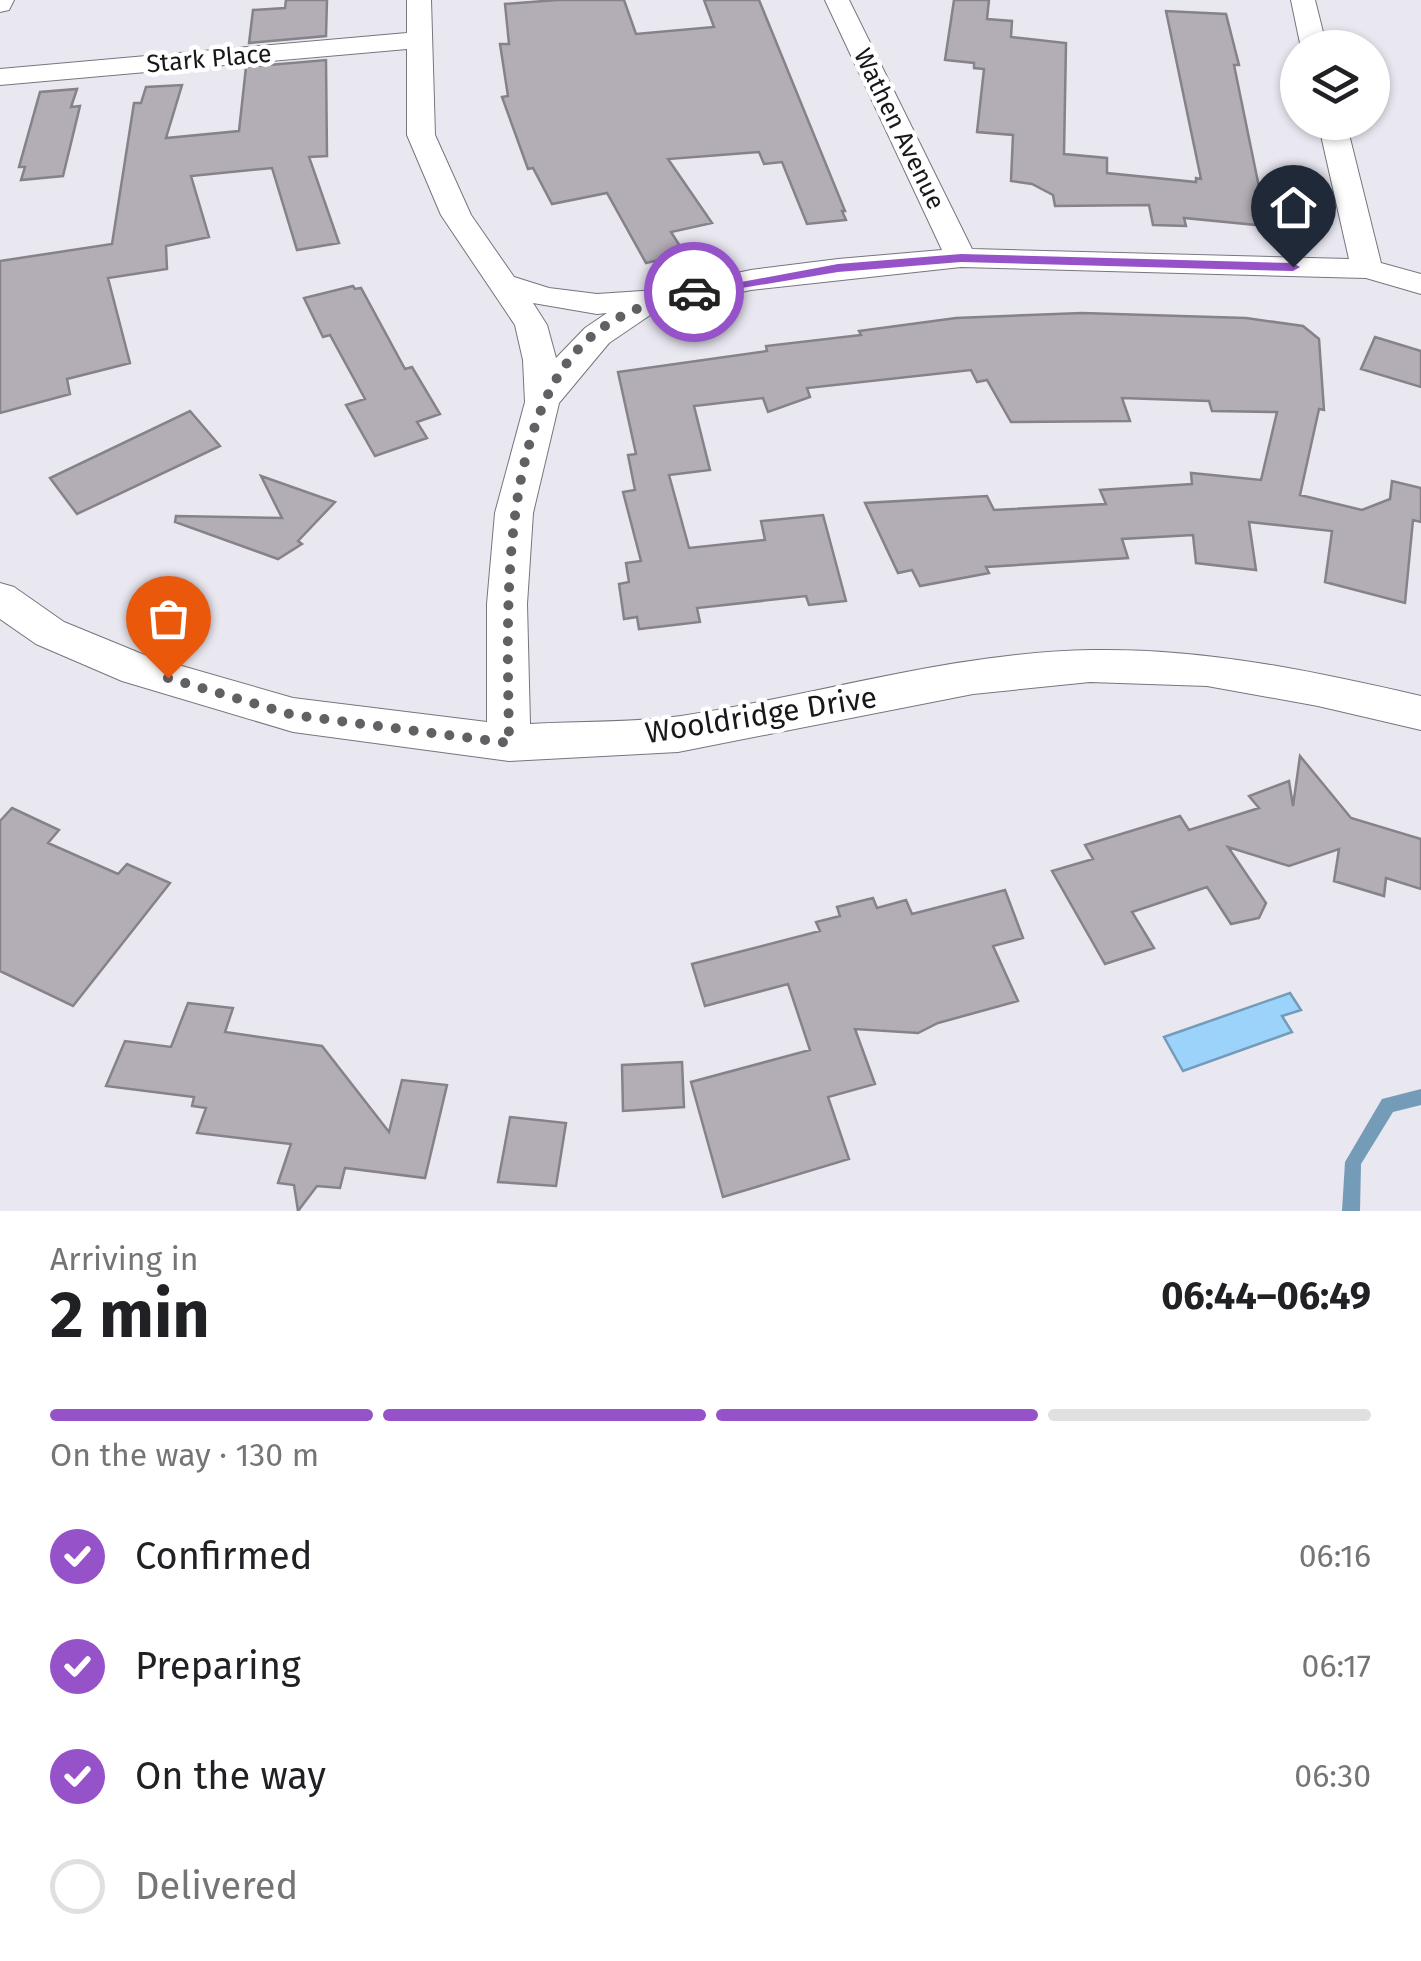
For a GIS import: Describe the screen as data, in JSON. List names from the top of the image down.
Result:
{
  "streets": {
    "street": ["Stark Place", "Wathen Avenue", "Wooldridge Drive"]
  },
  "page": {
    "heading": ["2 min", "Arriving in", "06:44–06:49"],
    "bar": "On the way · 130 m",
    "list": [
      ["Confirmed", "06:16"],
      ["Preparing", "06:17"],
      ["On the way", "06:30"],
      "Delivered"
    ]
  }
}
